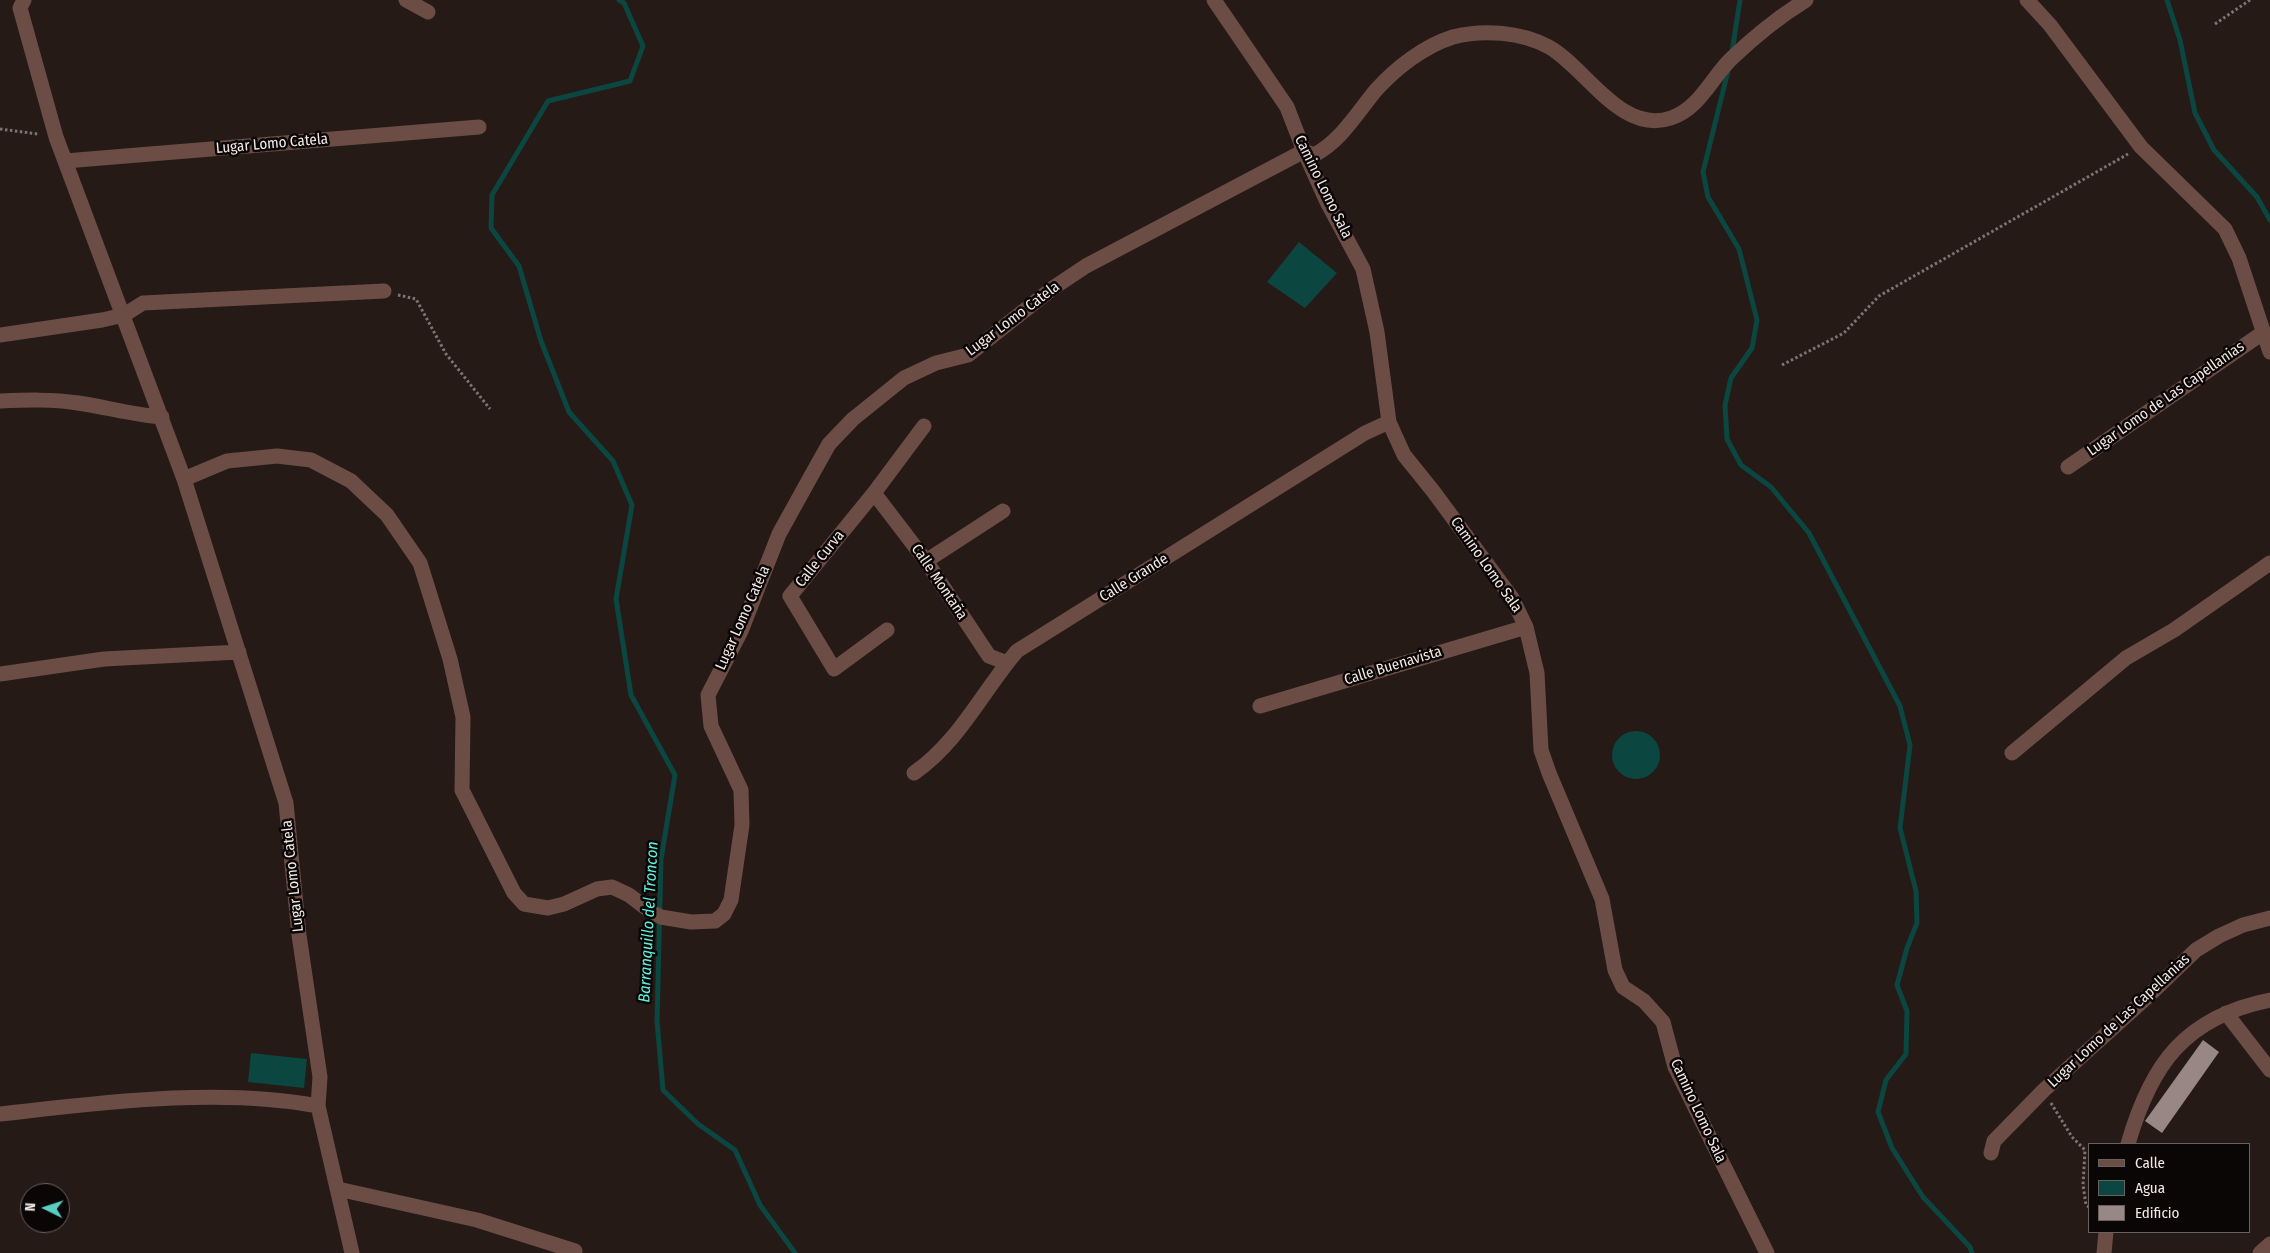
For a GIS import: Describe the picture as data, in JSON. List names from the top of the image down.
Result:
{
  "streets": {
    "street": [
      "Lugar Lomo Catela",
      "Camino Lomo Sala",
      "Lugar Lomo de Las Capellanias",
      "Calle Curva",
      "Calle Grande",
      "Calle Montaña",
      "Calle Buenavista"
    ]
  },
  "crossings": [
    ["Lugar Lomo Catela", "Camino Lomo Sala"],
    ["Camino Lomo Sala", "Calle Grande"],
    ["Camino Lomo Sala", "Calle Buenavista"],
    ["Calle Curva", "Calle Montaña"],
    ["Calle Grande", "Calle Montaña"]
  ],
  "water": ["Barranquillo del Troncon"],
  "legend": ["Calle", "Agua", "Edificio"],
  "north": "left"
}
